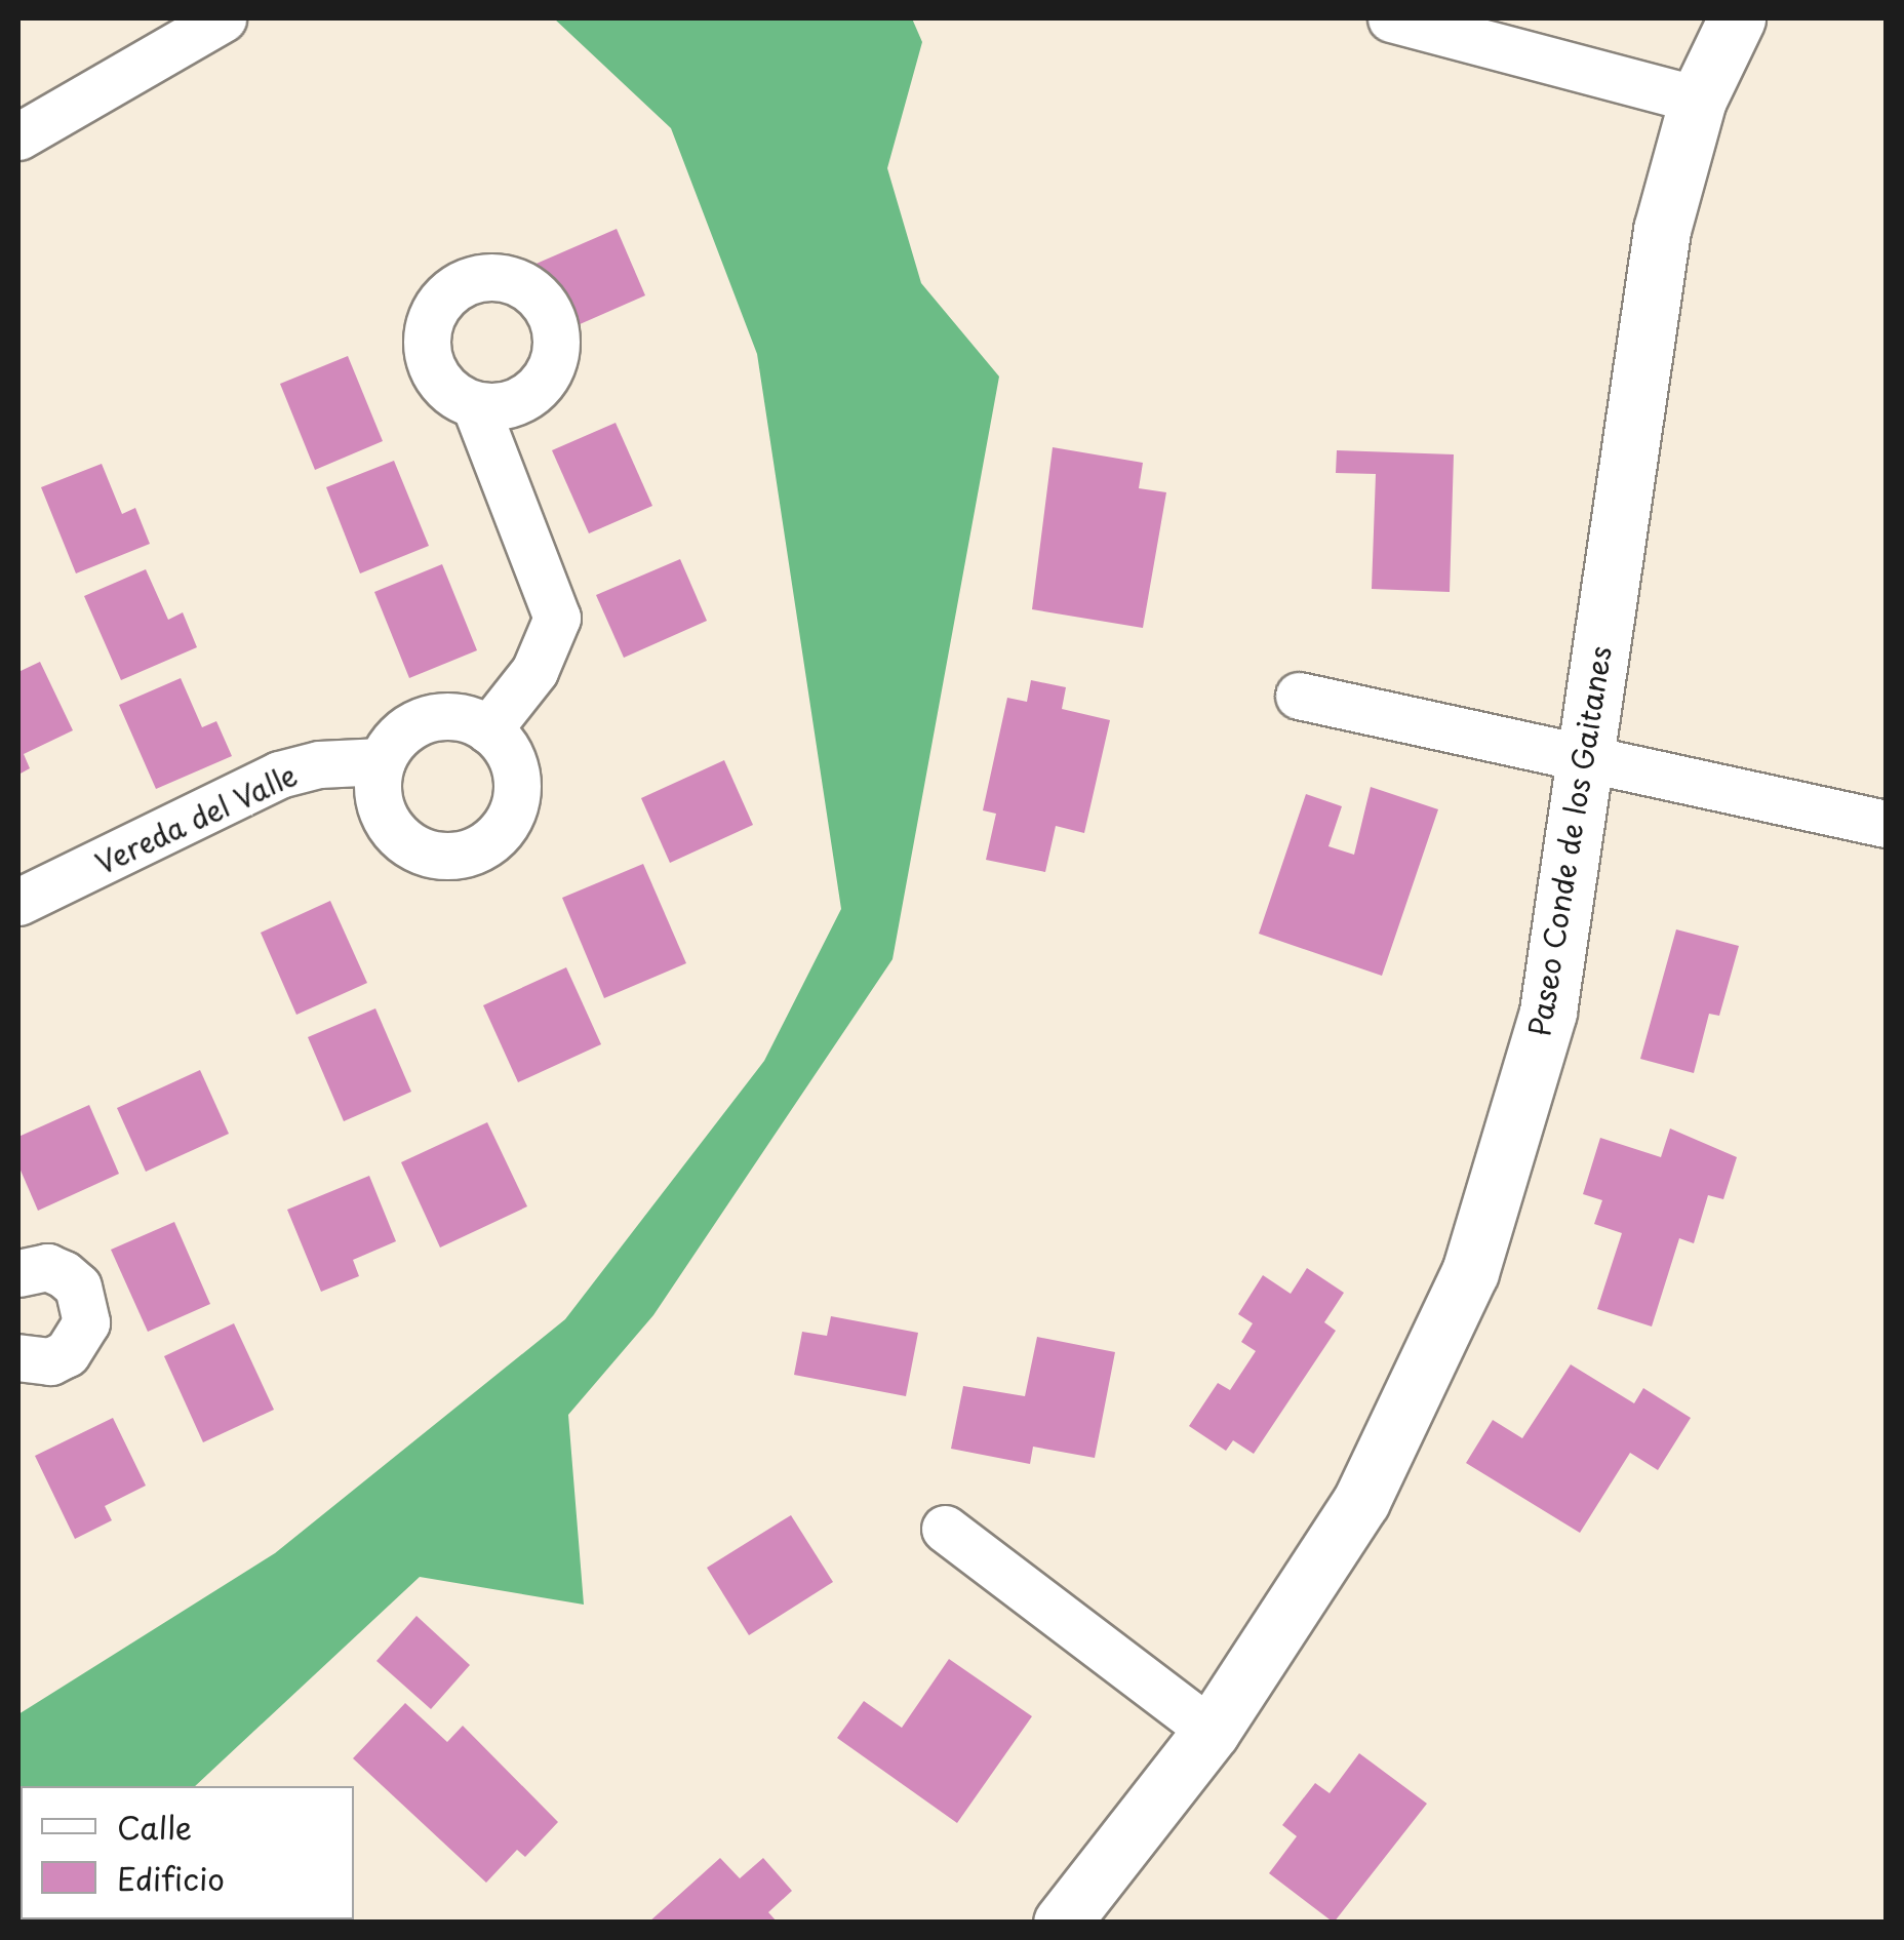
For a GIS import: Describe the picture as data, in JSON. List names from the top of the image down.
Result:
{
  "streets": {
    "street": ["Vereda del Valle", "Paseo Conde de los Gaitanes"]
  },
  "legend": ["Calle", "Edificio"]
}
